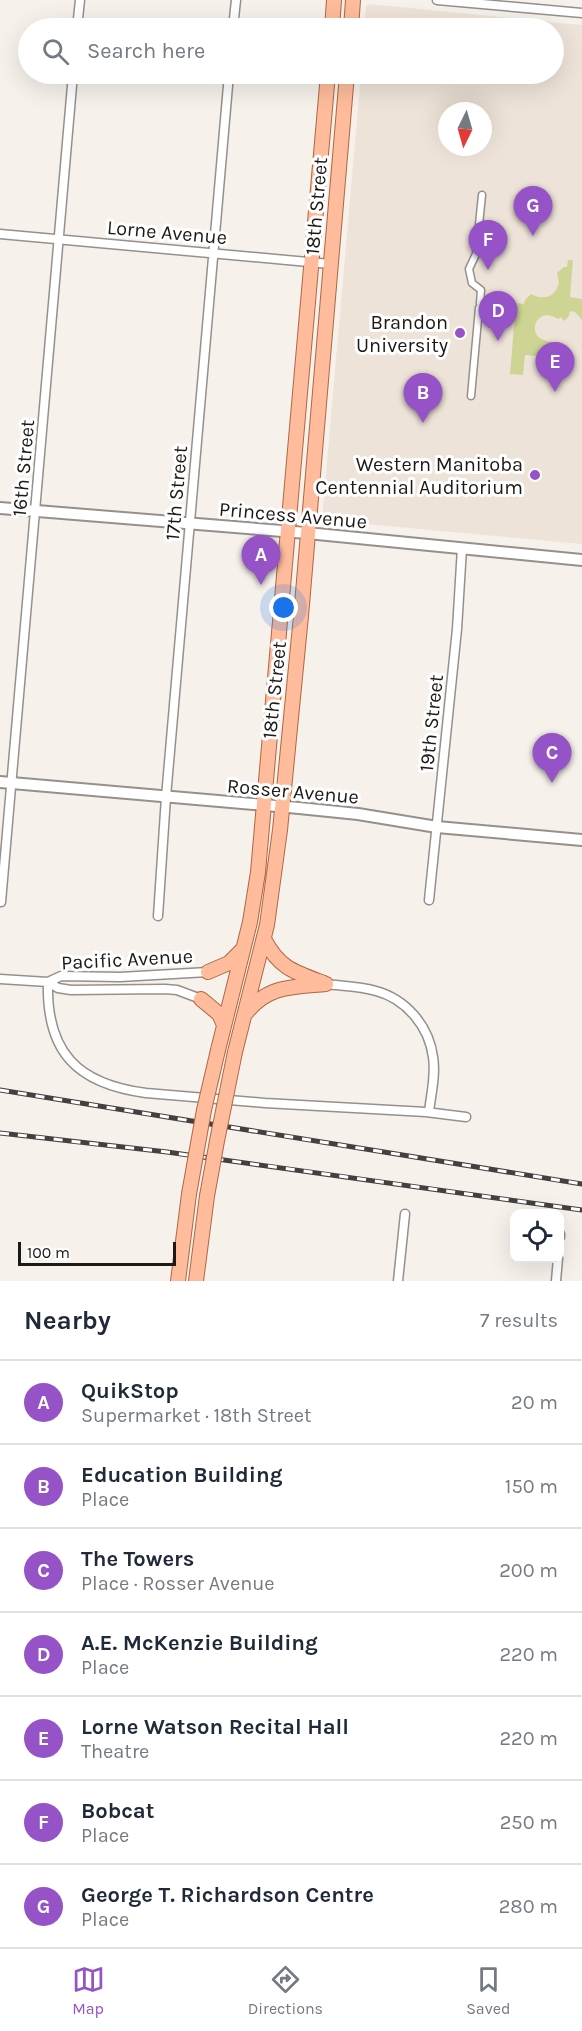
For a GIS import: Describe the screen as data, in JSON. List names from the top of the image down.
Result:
{
  "streets": {
    "main road": ["18th Street"],
    "street": [
      "Lorne Avenue",
      "16th Street",
      "17th Street",
      "Princess Avenue",
      "19th Street",
      "Rosser Avenue",
      "Pacific Avenue"
    ]
  },
  "crossings": [
    ["18th Street", "Lorne Avenue"],
    ["18th Street", "Princess Avenue"],
    ["18th Street", "Rosser Avenue"],
    ["Lorne Avenue", "16th Street"],
    ["Lorne Avenue", "17th Street"],
    ["16th Street", "Princess Avenue"],
    ["16th Street", "Rosser Avenue"],
    ["17th Street", "Princess Avenue"],
    ["17th Street", "Rosser Avenue"],
    ["Princess Avenue", "19th Street"],
    ["19th Street", "Rosser Avenue"]
  ],
  "places": ["Brandon University", "Western Manitoba Centennial Auditorium"],
  "scale_bar": "100 m",
  "north": "bottom",
  "page": {
    "search": "Search here",
    "pins": [
      "G",
      "F",
      "D",
      "E",
      "B",
      "A",
      "C"
    ],
    "scale": "100 m",
    "heading": ["Nearby", "7 results"],
    "list": [
      {
        "mark": "A",
        "name": "QuikStop",
        "note": "Supermarket · 18th Street",
        "value": "20 m"
      },
      {
        "mark": "B",
        "name": "Education Building",
        "note": "Place",
        "value": "150 m"
      },
      {
        "mark": "C",
        "name": "The Towers",
        "note": "Place · Rosser Avenue",
        "value": "200 m"
      },
      {
        "mark": "D",
        "name": "A.E. McKenzie Building",
        "note": "Place",
        "value": "220 m"
      },
      {
        "mark": "E",
        "name": "Lorne Watson Recital Hall",
        "note": "Theatre",
        "value": "220 m"
      },
      {
        "mark": "F",
        "name": "Bobcat",
        "note": "Place",
        "value": "250 m"
      },
      {
        "mark": "G",
        "name": "George T. Richardson Centre",
        "note": "Place",
        "value": "280 m"
      }
    ],
    "nav": ["Map", "Directions", "Saved"]
  }
}
